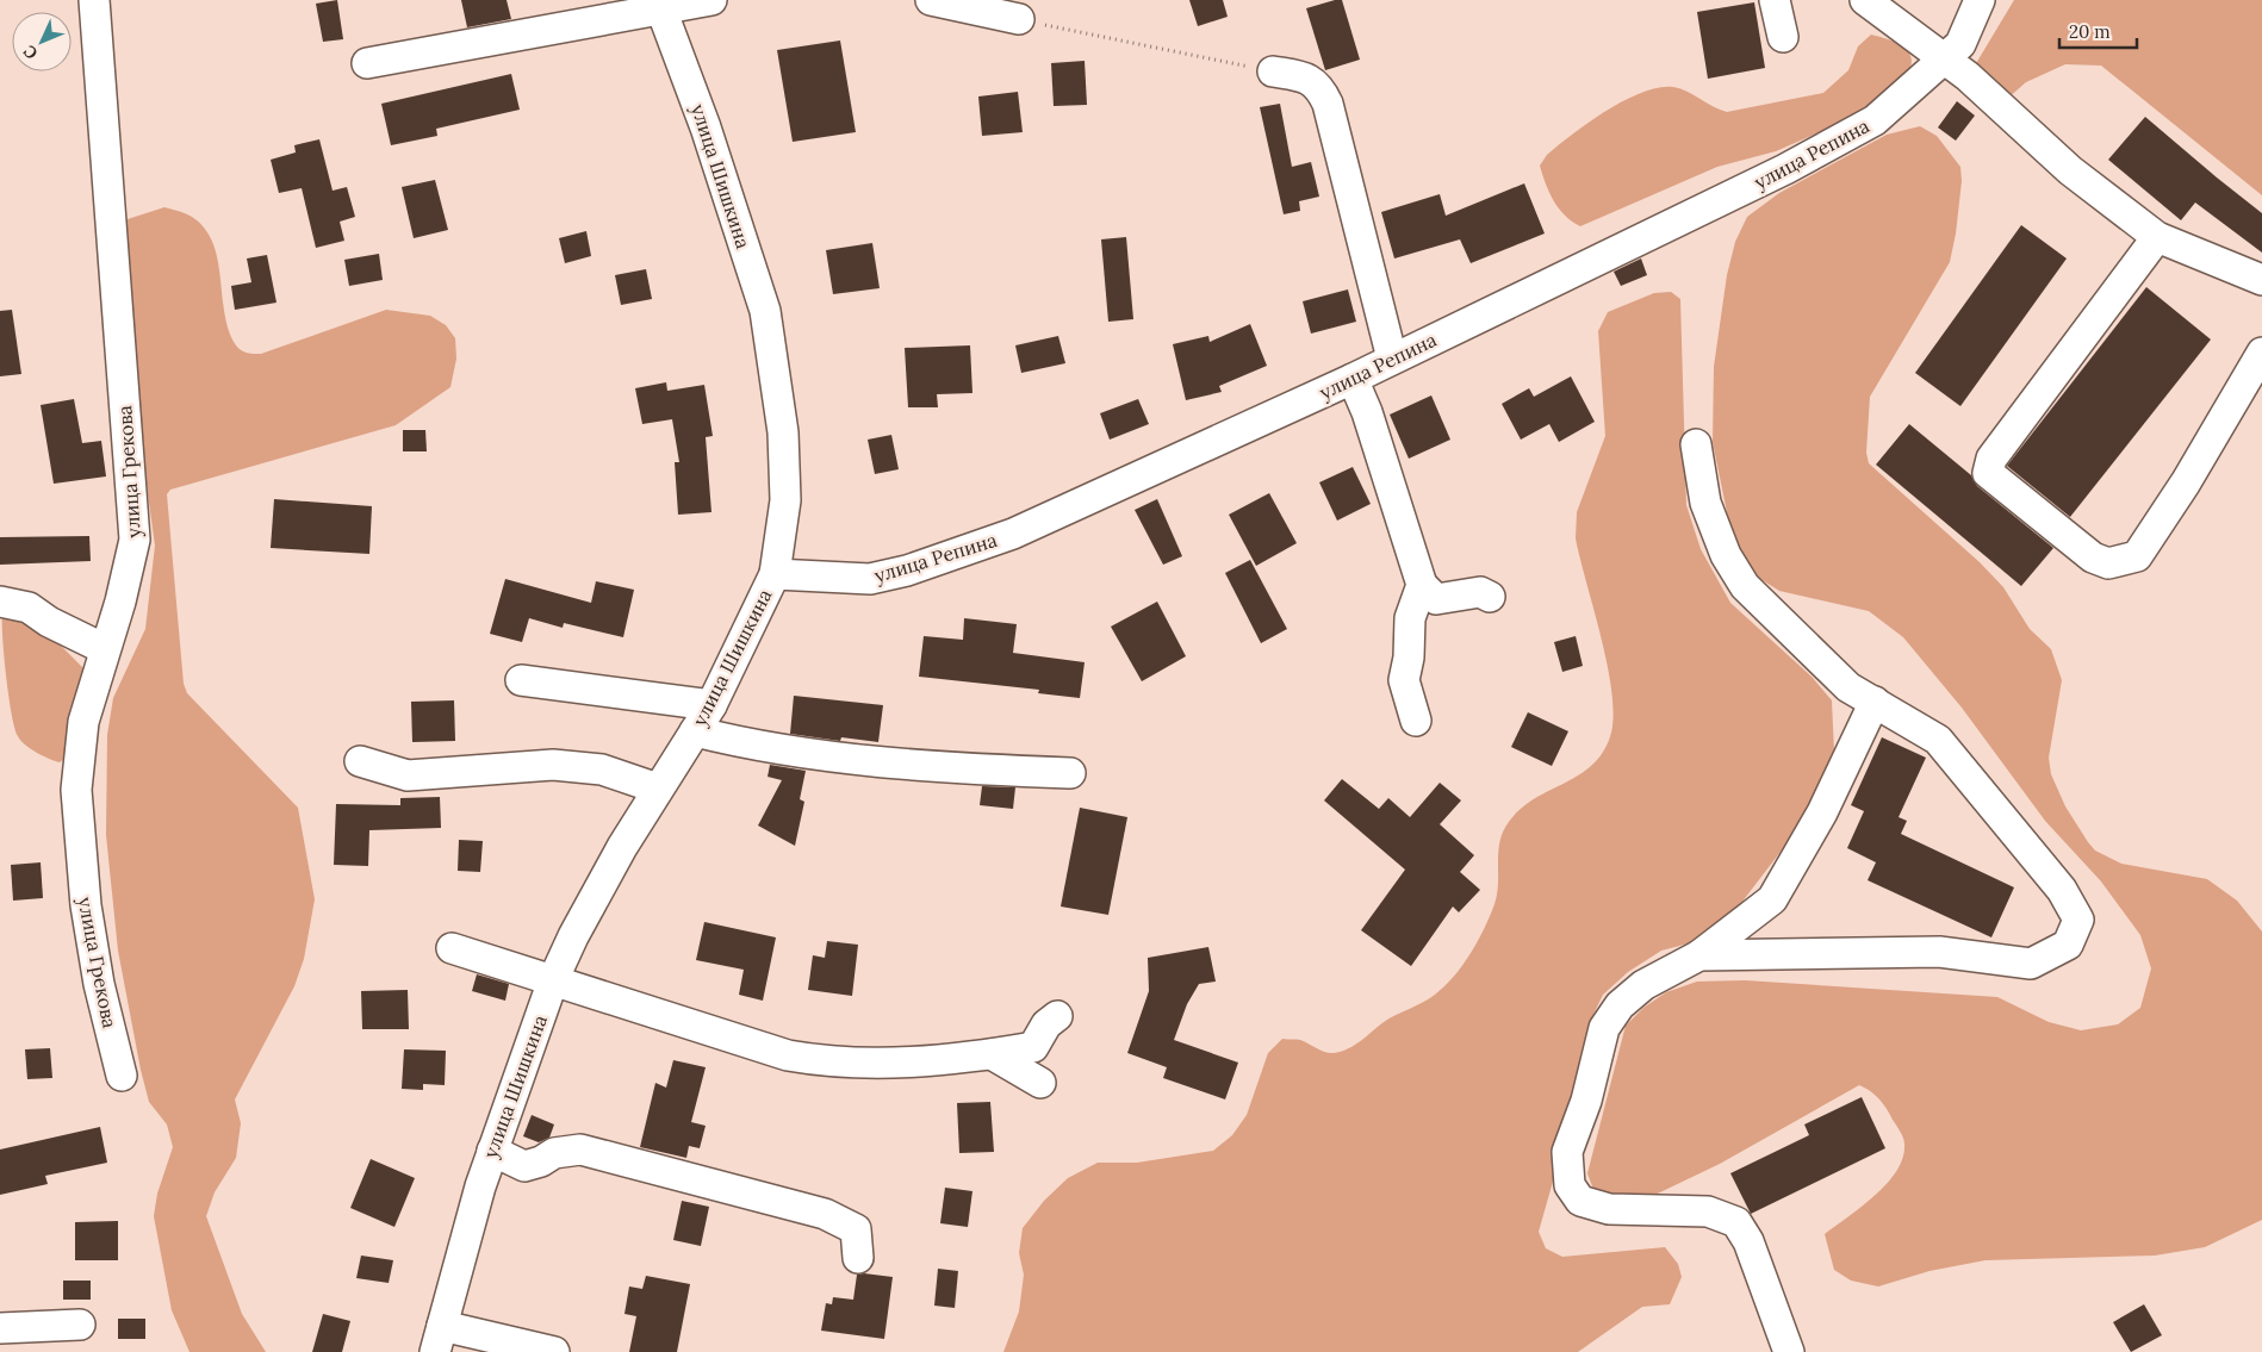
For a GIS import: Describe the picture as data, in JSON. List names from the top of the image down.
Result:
{
  "streets": {
    "street": ["улица Репина", "улица Шишкина", "улица Грекова"]
  },
  "crossings": [
    ["улица Репина", "улица Шишкина"]
  ],
  "scale_bar": "20 m",
  "north": "bottom left"
}
